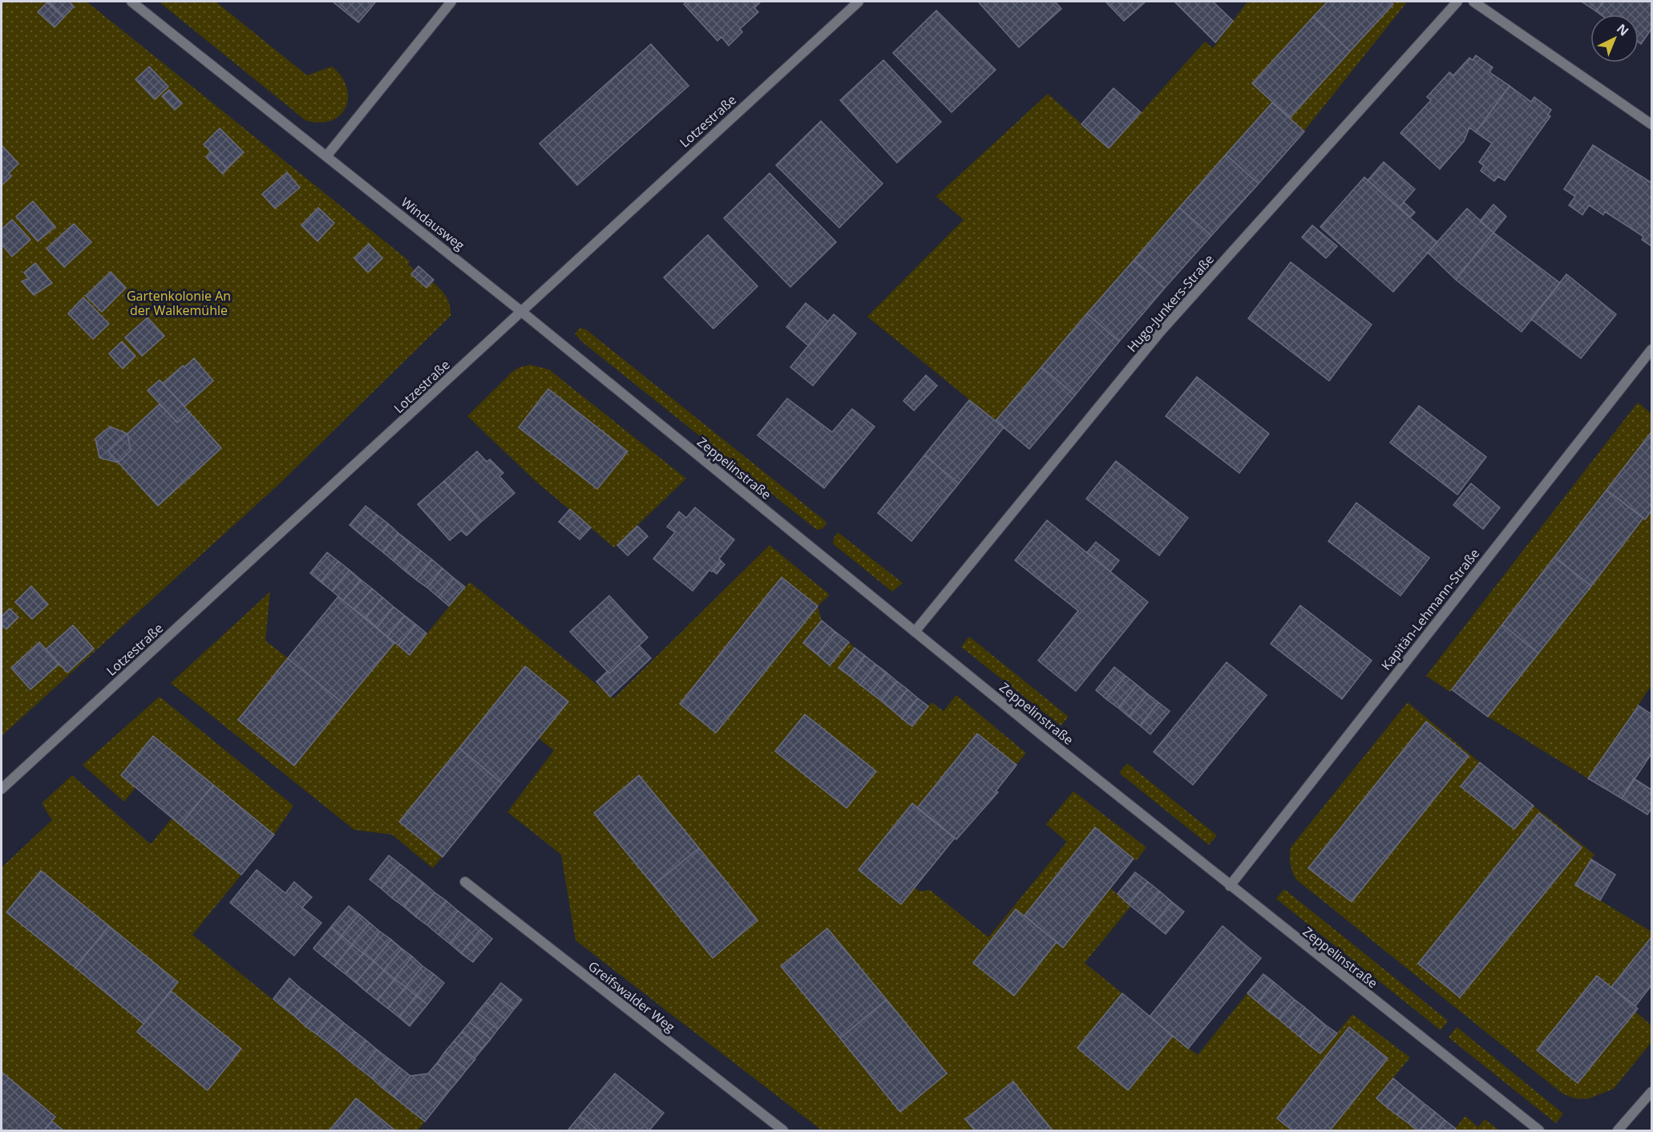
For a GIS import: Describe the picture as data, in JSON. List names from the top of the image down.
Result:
{
  "streets": {
    "street": [
      "Lotzestraße",
      "Windausweg",
      "Hugo-Junkers-Straße",
      "Zeppelinstraße",
      "Kapitän-Lehmann-Straße",
      "Greifswalder Weg"
    ]
  },
  "crossings": [
    ["Lotzestraße", "Windausweg"],
    ["Lotzestraße", "Zeppelinstraße"],
    ["Windausweg", "Zeppelinstraße"],
    ["Hugo-Junkers-Straße", "Zeppelinstraße"],
    ["Zeppelinstraße", "Kapitän-Lehmann-Straße"]
  ],
  "parks": ["Gartenkolonie An der Walkemühle"],
  "north": "top right"
}
